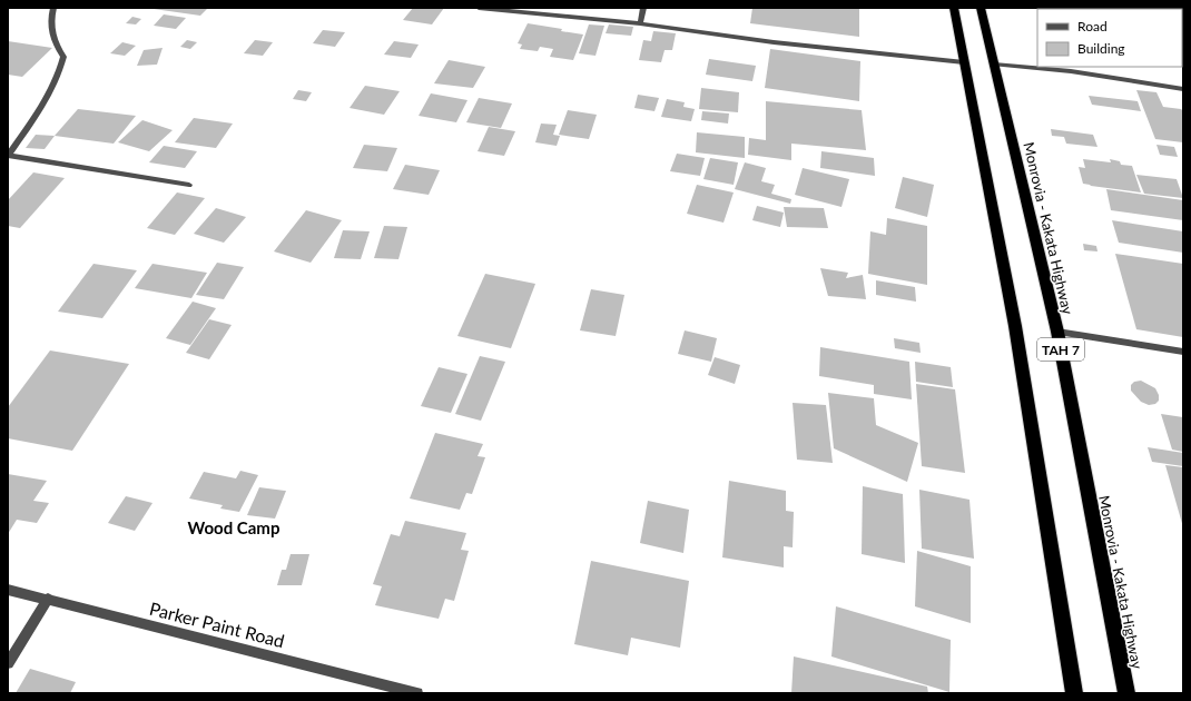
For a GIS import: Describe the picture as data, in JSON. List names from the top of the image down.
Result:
{
  "streets": {
    "highway": ["Monrovia - Kakata Highway", "TAH 7"],
    "street": ["Parker Paint Road"]
  },
  "districts": ["Wood Camp"],
  "legend": ["Road", "Building"]
}
